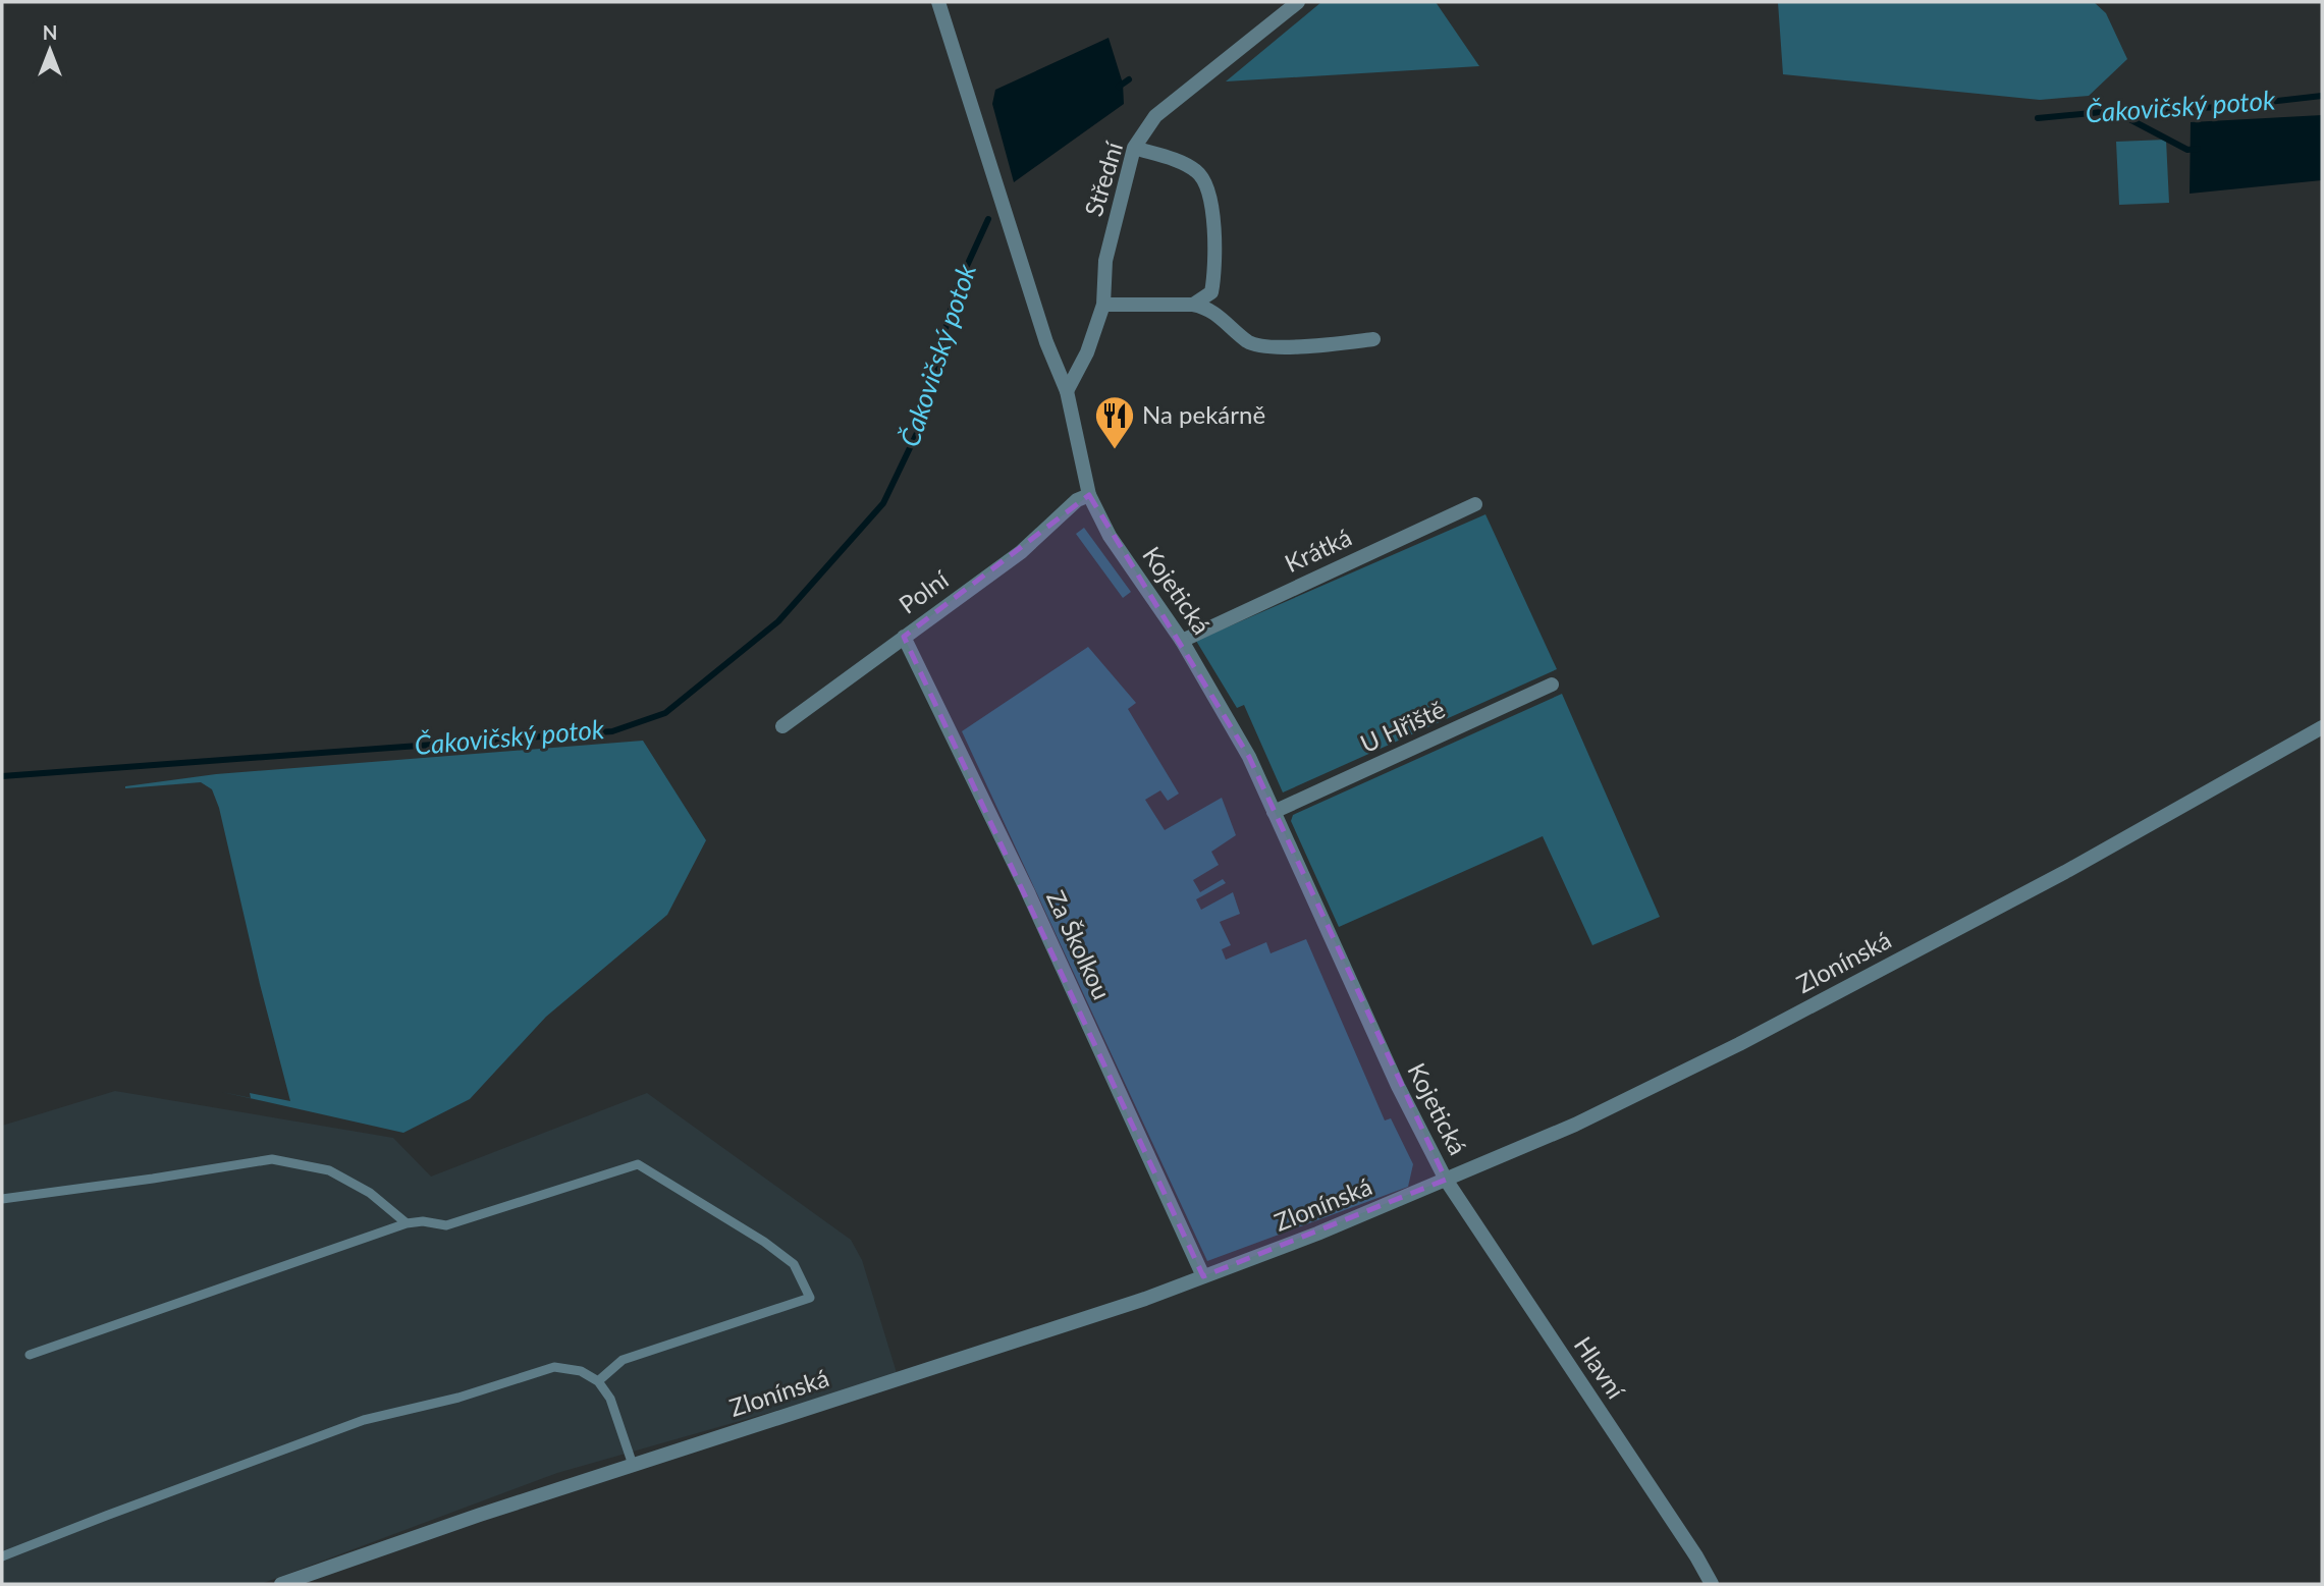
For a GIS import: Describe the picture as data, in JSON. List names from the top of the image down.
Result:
{
  "streets": {
    "street": [
      "Střední",
      "Krátká",
      "Kojetická",
      "Polní",
      "U Hřiště",
      "Za Školkou",
      "Zlonínská",
      "Hlavní"
    ]
  },
  "crossings": [
    ["Střední", "Kojetická"],
    ["Krátká", "Kojetická"],
    ["Kojetická", "Polní"],
    ["Kojetická", "U Hřiště"],
    ["Kojetická", "Zlonínská"],
    ["Kojetická", "Hlavní"],
    ["Polní", "Za Školkou"],
    ["Za Školkou", "Zlonínská"],
    ["Zlonínská", "Hlavní"]
  ],
  "water": ["Čakovičský potok"],
  "places": {
    "restaurant": ["Na pekárně"]
  },
  "north": "top"
}
